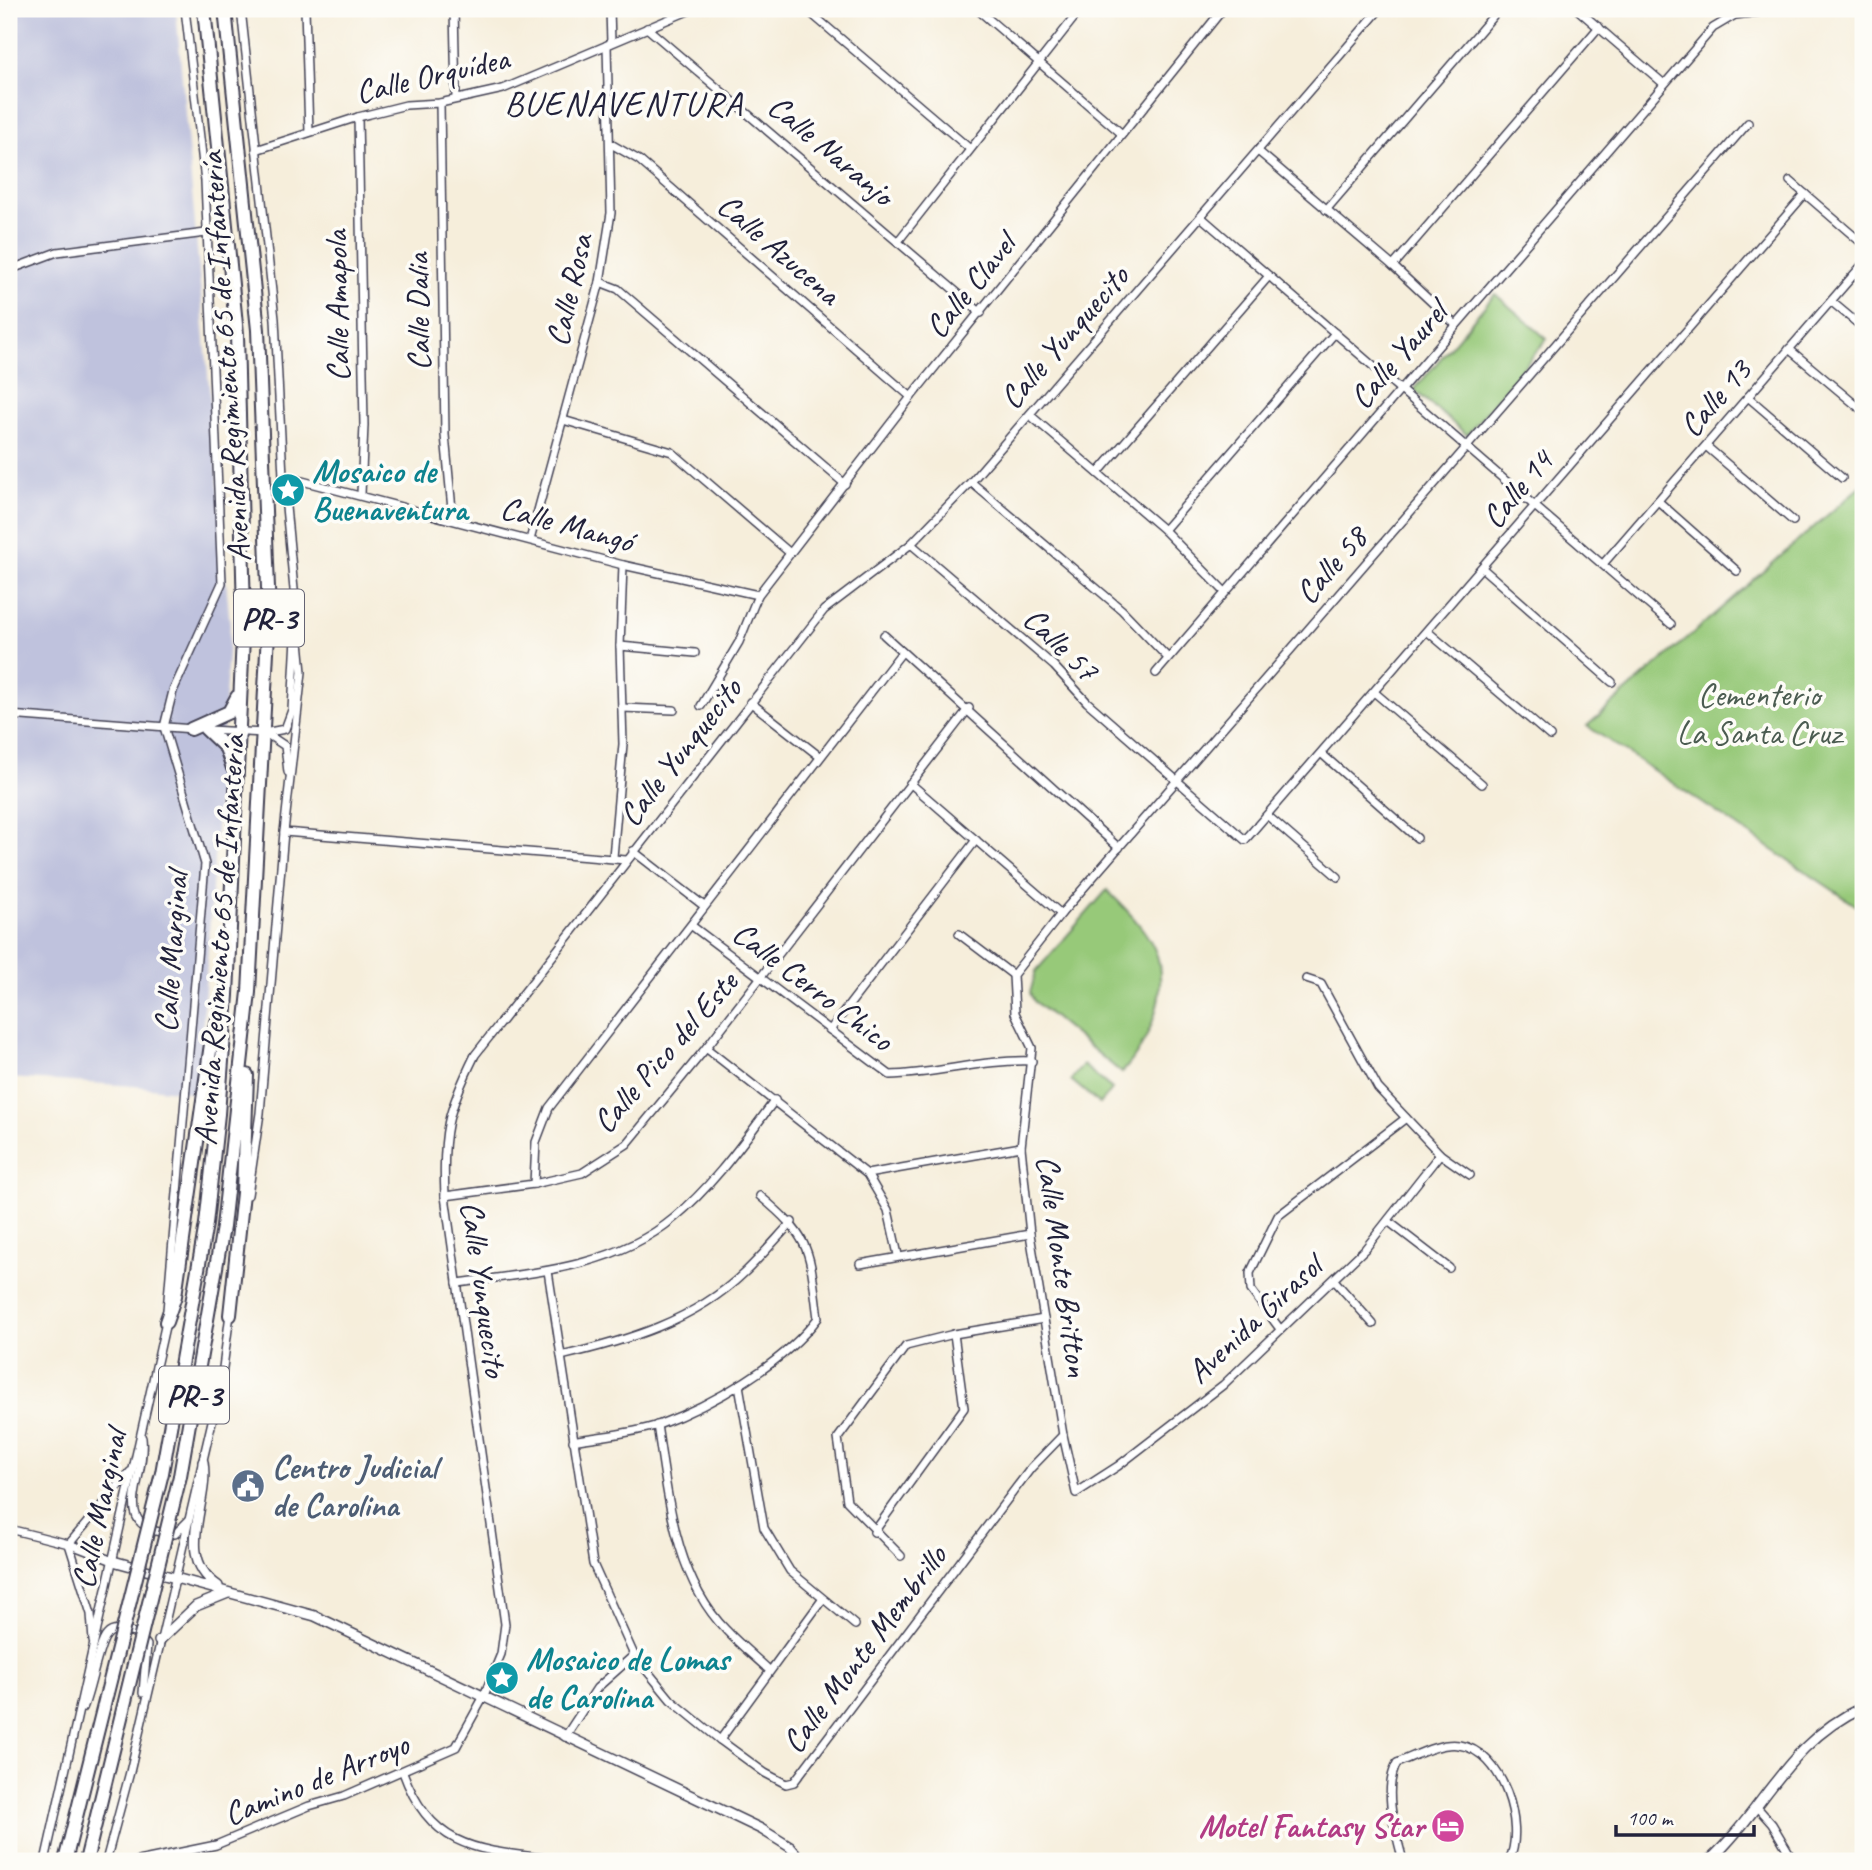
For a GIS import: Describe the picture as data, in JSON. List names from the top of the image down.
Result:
{
  "streets": {
    "main road": ["Avenida Regimiento 65 de Infantería", "PR-3"],
    "street": [
      "Calle Orquídea",
      "Calle Naranjo",
      "Calle Azucena",
      "Calle Clavel",
      "Calle Rosa",
      "Calle Amapola",
      "Calle Dalia",
      "Calle Yunquecito",
      "Calle Yaurel",
      "Calle 13",
      "Calle 14",
      "Calle Mangó",
      "Calle 58",
      "Calle 57",
      "Calle Marginal",
      "Calle Cerro Chico",
      "Calle Pico del Este",
      "Calle Monte Britton",
      "Avenida Girasol",
      "Calle Monte Membrillo",
      "Camino de Arroyo"
    ]
  },
  "crossings": [
    ["Calle Orquídea", "Calle Naranjo"],
    ["Calle Orquídea", "Calle Rosa"],
    ["Calle Orquídea", "Calle Amapola"],
    ["Calle Orquídea", "Calle Dalia"],
    ["Calle Naranjo", "Calle Clavel"],
    ["Calle Azucena", "Calle Clavel"],
    ["Calle Azucena", "Calle Rosa"],
    ["Calle Clavel", "Calle Mangó"],
    ["Calle Rosa", "Calle Mangó"],
    ["Calle Amapola", "Calle Mangó"],
    ["Calle Dalia", "Calle Mangó"],
    ["Calle Yunquecito", "Calle 57"],
    ["Calle Yunquecito", "Calle Pico del Este"],
    ["Calle Yunquecito", "Camino de Arroyo"],
    ["Calle 14", "Calle 57"],
    ["Calle 58", "Calle 57"],
    ["Calle Cerro Chico", "Calle Pico del Este"],
    ["Calle Cerro Chico", "Calle Monte Britton"],
    ["Calle Monte Britton", "Avenida Girasol"],
    ["Calle Monte Britton", "Calle Monte Membrillo"]
  ],
  "districts": ["BUENAVENTURA"],
  "parks": ["Cementerio La Santa Cruz"],
  "places": {
    "place": ["Mosaico de Buenaventura", "Mosaico de Lomas de Carolina"],
    "public building": ["Centro Judicial de Carolina"],
    "hotel": ["Motel Fantasy Star"]
  },
  "scale_bar": "100 m"
}
